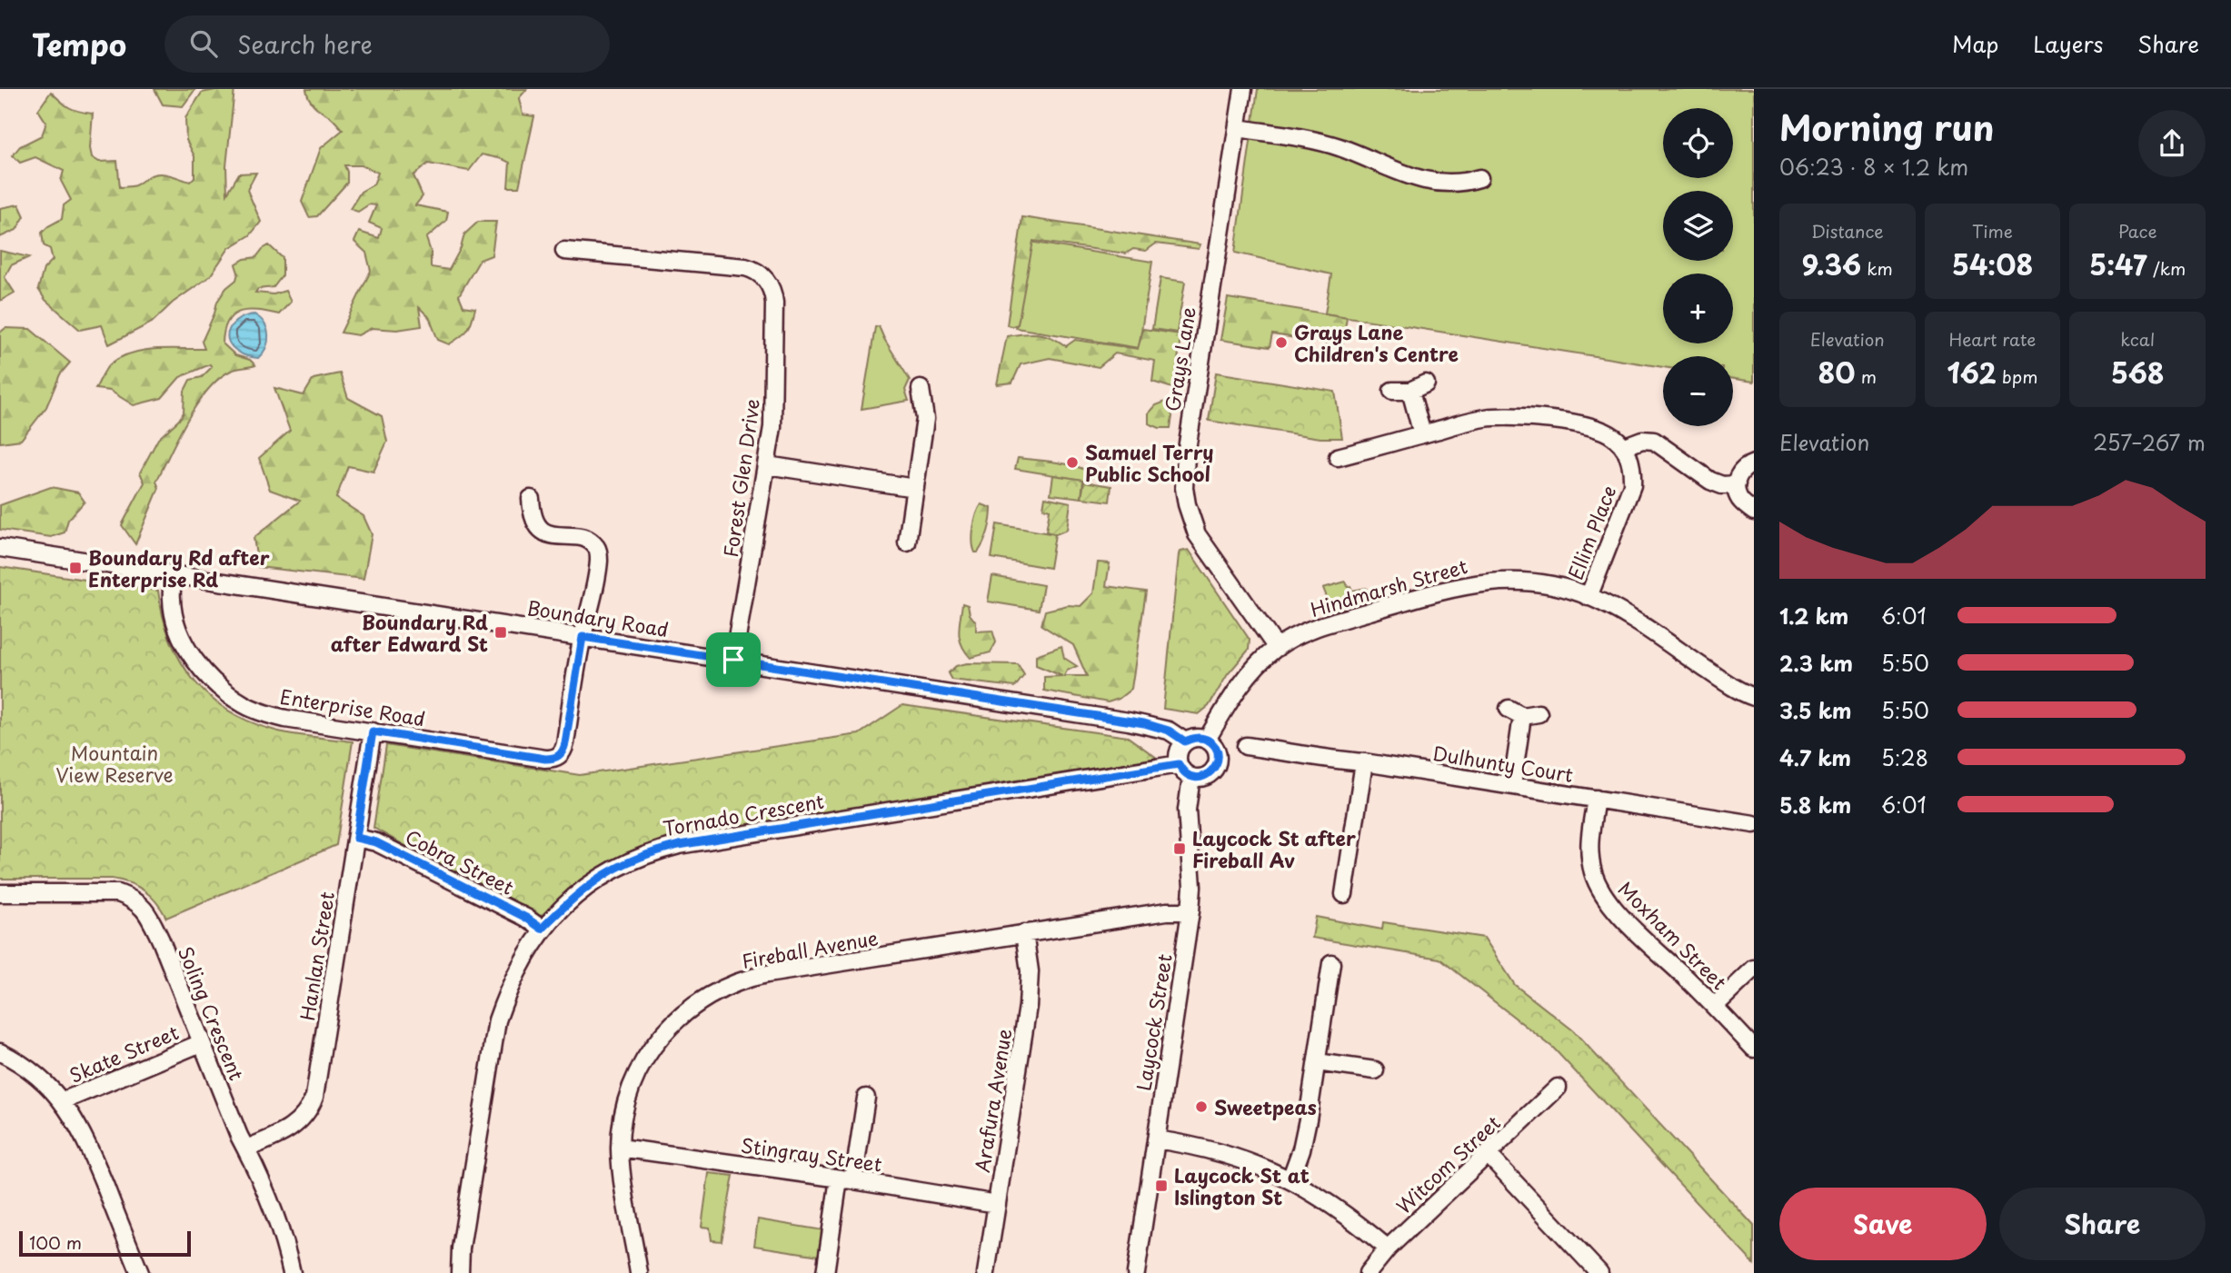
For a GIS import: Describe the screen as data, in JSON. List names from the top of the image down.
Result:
{
  "streets": {
    "street": [
      "Grays Lane",
      "Forest Glen Drive",
      "Ellim Place",
      "Hindmarsh Street",
      "Boundary Road",
      "Enterprise Road",
      "Dulhunty Court",
      "Tornado Crescent",
      "Cobra Street",
      "Moxham Street",
      "Fireball Avenue",
      "Hanlan Street",
      "Soling Crescent",
      "Laycock Street",
      "Skate Street",
      "Arafura Avenue",
      "Stingray Street",
      "Witcom Street"
    ]
  },
  "crossings": [
    ["Grays Lane", "Hindmarsh Street"],
    ["Forest Glen Drive", "Boundary Road"],
    ["Ellim Place", "Hindmarsh Street"],
    ["Hindmarsh Street", "Boundary Road"],
    ["Hindmarsh Street", "Tornado Crescent"],
    ["Hindmarsh Street", "Laycock Street"],
    ["Boundary Road", "Enterprise Road"],
    ["Boundary Road", "Tornado Crescent"],
    ["Boundary Road", "Laycock Street"],
    ["Enterprise Road", "Hanlan Street"],
    ["Dulhunty Court", "Moxham Street"],
    ["Tornado Crescent", "Cobra Street"],
    ["Tornado Crescent", "Laycock Street"],
    ["Cobra Street", "Hanlan Street"],
    ["Fireball Avenue", "Laycock Street"],
    ["Fireball Avenue", "Arafura Avenue"],
    ["Fireball Avenue", "Stingray Street"],
    ["Hanlan Street", "Soling Crescent"],
    ["Soling Crescent", "Skate Street"],
    ["Arafura Avenue", "Stingray Street"]
  ],
  "parks": ["Mountain View Reserve"],
  "places": {
    "other": ["Grays Lane Children's Centre", "Samuel Terry Public School", "Sweetpeas"],
    "transit": [
      "Boundary Rd after Enterprise Rd",
      "Boundary Rd after Edward St",
      "Laycock St after Fireball Av",
      "Laycock St at Islington St"
    ]
  },
  "scale_bar": "100 m",
  "page": {
    "header": "Tempo",
    "search": "Search here",
    "nav": ["Map", "Layers", "Share"],
    "heading": ["Morning run", "06:23 · 8 × 1.2 km"],
    "map_buttons": ["+", "−"],
    "stats": [
      ["Distance", "9.36 km"],
      ["Time", "54:08"],
      ["Pace", "5:47 /km"],
      ["Elevation", "80 m"],
      ["Heart rate", "162 bpm"],
      ["kcal", "568"]
    ],
    "chart": ["Elevation", "257–267 m"],
    "list": [
      {
        "name": "1.2 km",
        "note": "6:01"
      },
      {
        "name": "2.3 km",
        "note": "5:50"
      },
      {
        "name": "3.5 km",
        "note": "5:50"
      },
      {
        "name": "4.7 km",
        "note": "5:28"
      },
      {
        "name": "5.8 km",
        "note": "6:01"
      }
    ],
    "buttons": ["Save", "Share"],
    "scale": "100 m"
  }
}
